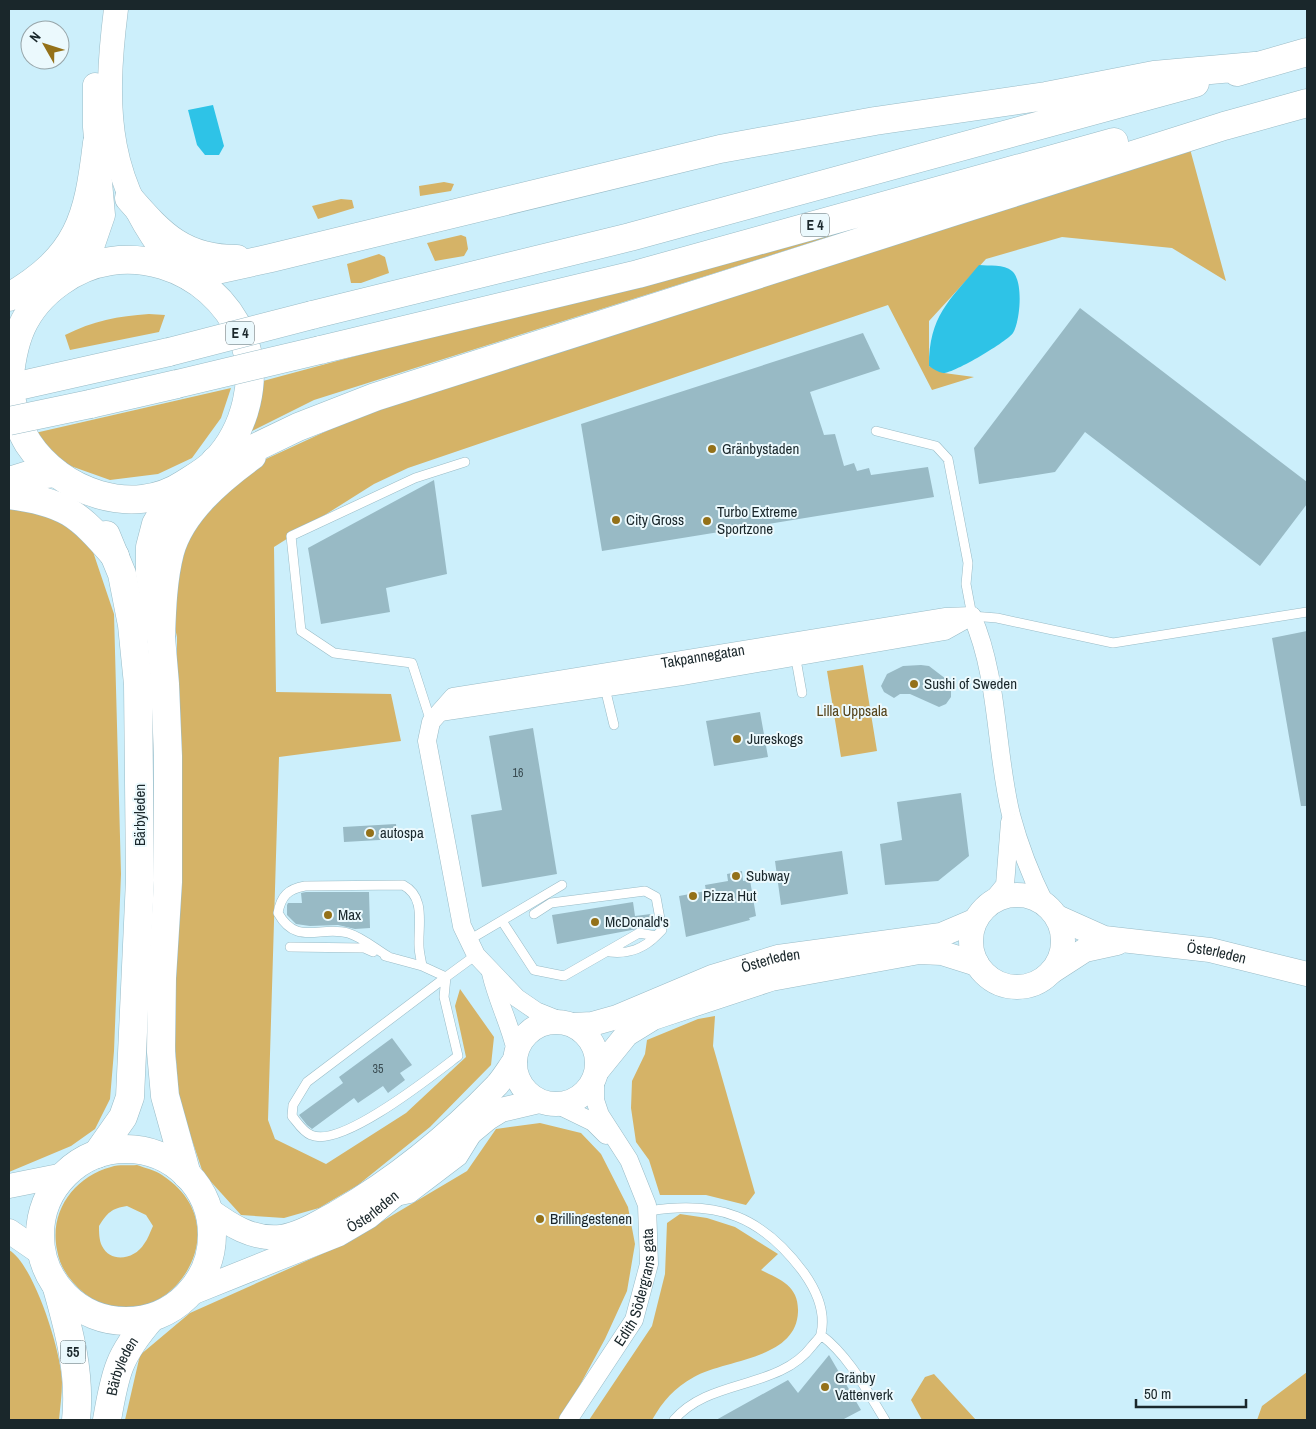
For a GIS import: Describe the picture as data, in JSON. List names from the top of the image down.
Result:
{
  "streets": {
    "main road": [
      "E 4",
      "Bärbyleden",
      "Österleden",
      "55"
    ],
    "street": ["Takpannegatan", "Edith Södergrans gata"]
  },
  "crossings": [
    ["Bärbyleden", "Österleden"],
    ["Bärbyleden", "55"],
    ["Österleden", "55"]
  ],
  "parks": ["Lilla Uppsala"],
  "places": [
    "Gränbystaden",
    "City Gross",
    "Turbo Extreme Sportzone",
    "Sushi of Sweden",
    "Jureskogs",
    "autospa",
    "Subway",
    "Pizza Hut",
    "Max",
    "McDonald's",
    "Brillingestenen",
    "Gränby Vattenverk"
  ],
  "house_numbers": ["16", "35"],
  "scale_bar": "50 m",
  "north": "top left"
}
